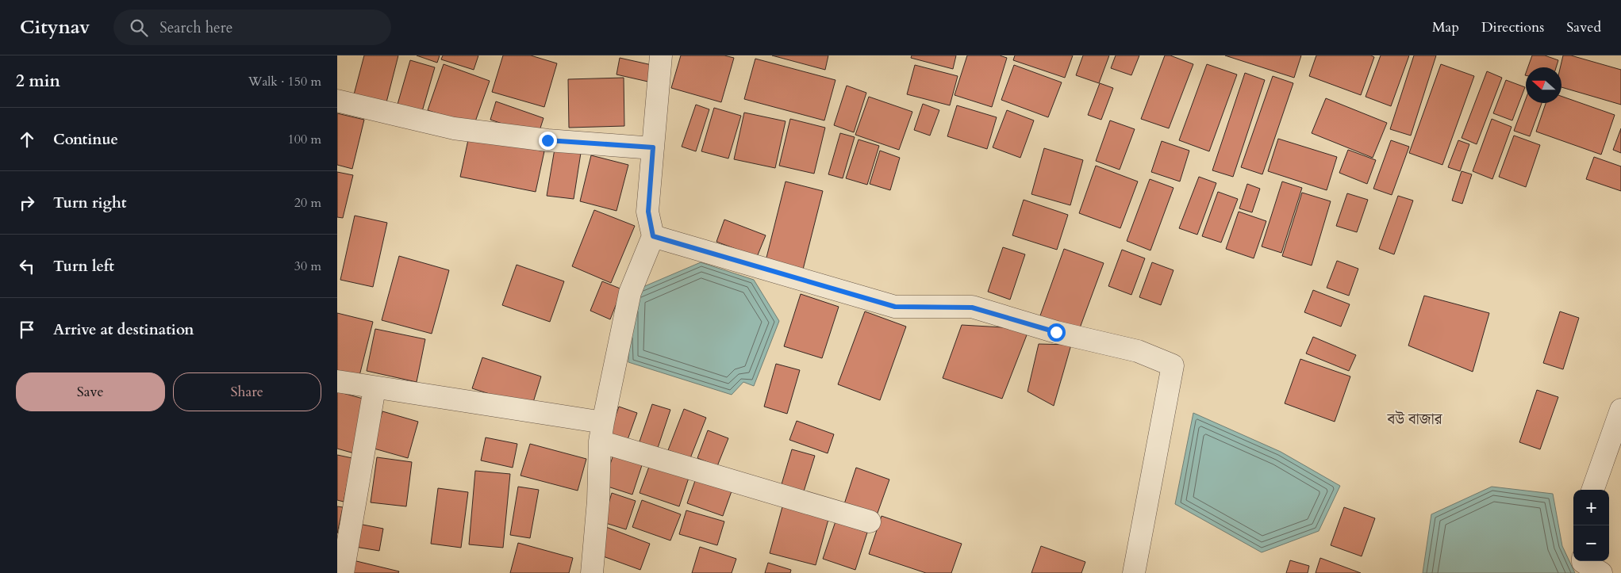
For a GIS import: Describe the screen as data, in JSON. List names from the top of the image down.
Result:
{
  "districts": ["বউ বাজার"],
  "north": "left",
  "page": {
    "header": "Citynav",
    "search": "Search here",
    "nav": ["Map", "Directions", "Saved"],
    "heading": ["2 min", "Walk · 150 m"],
    "list": [
      ["Continue", "100 m"],
      ["Turn right", "20 m"],
      ["Turn left", "30 m"],
      "Arrive at destination"
    ],
    "buttons": ["Save", "Share"],
    "map_buttons": ["+", "−"]
  }
}
